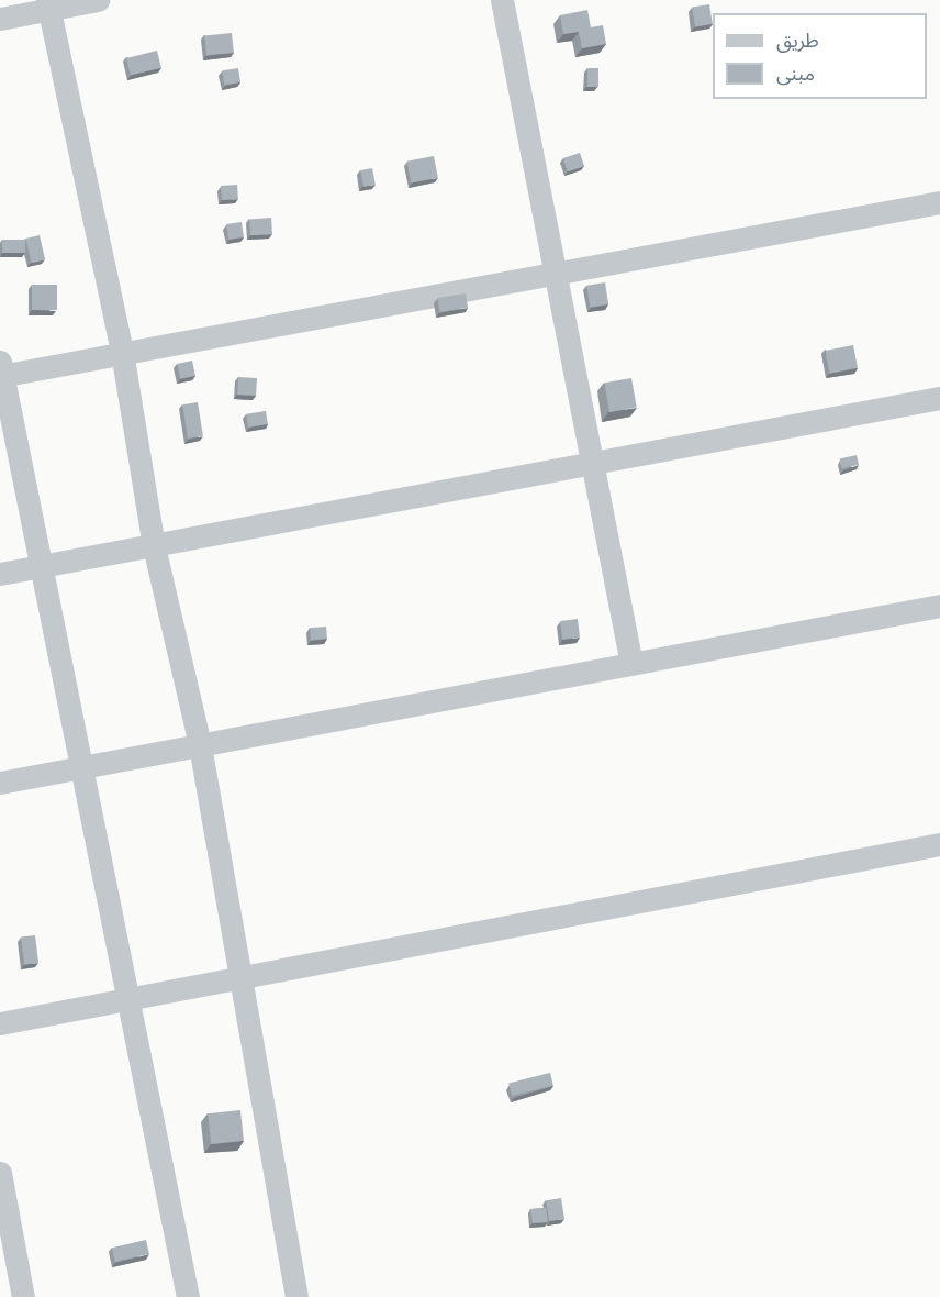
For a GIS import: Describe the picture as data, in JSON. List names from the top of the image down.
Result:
{
  "legend": ["طريق", "مبنى"]
}
